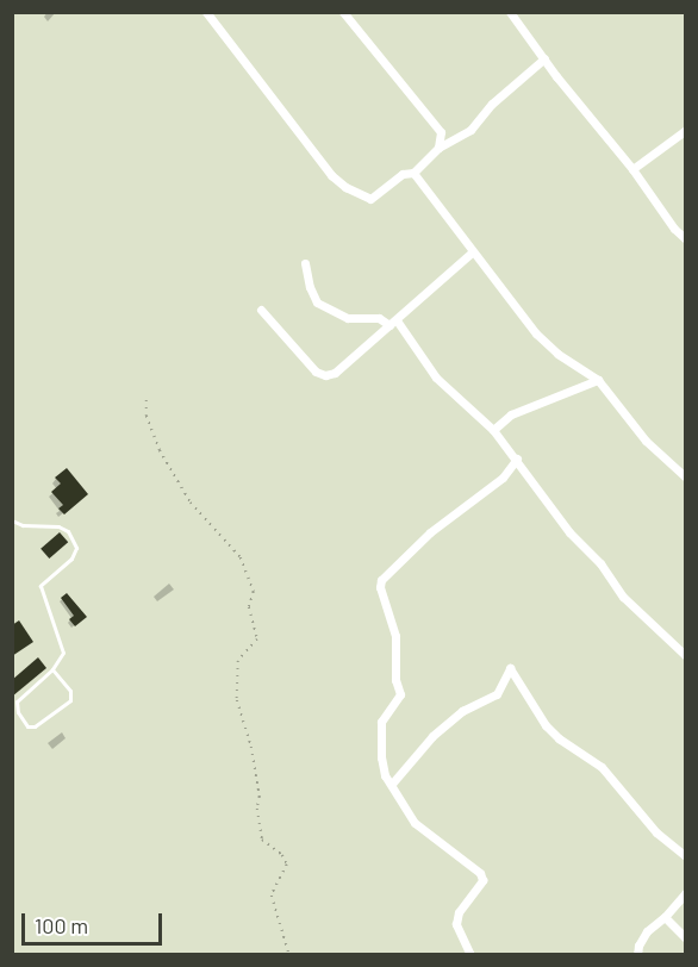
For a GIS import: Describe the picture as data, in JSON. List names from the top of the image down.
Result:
{
  "scale_bar": "100 m"
}
